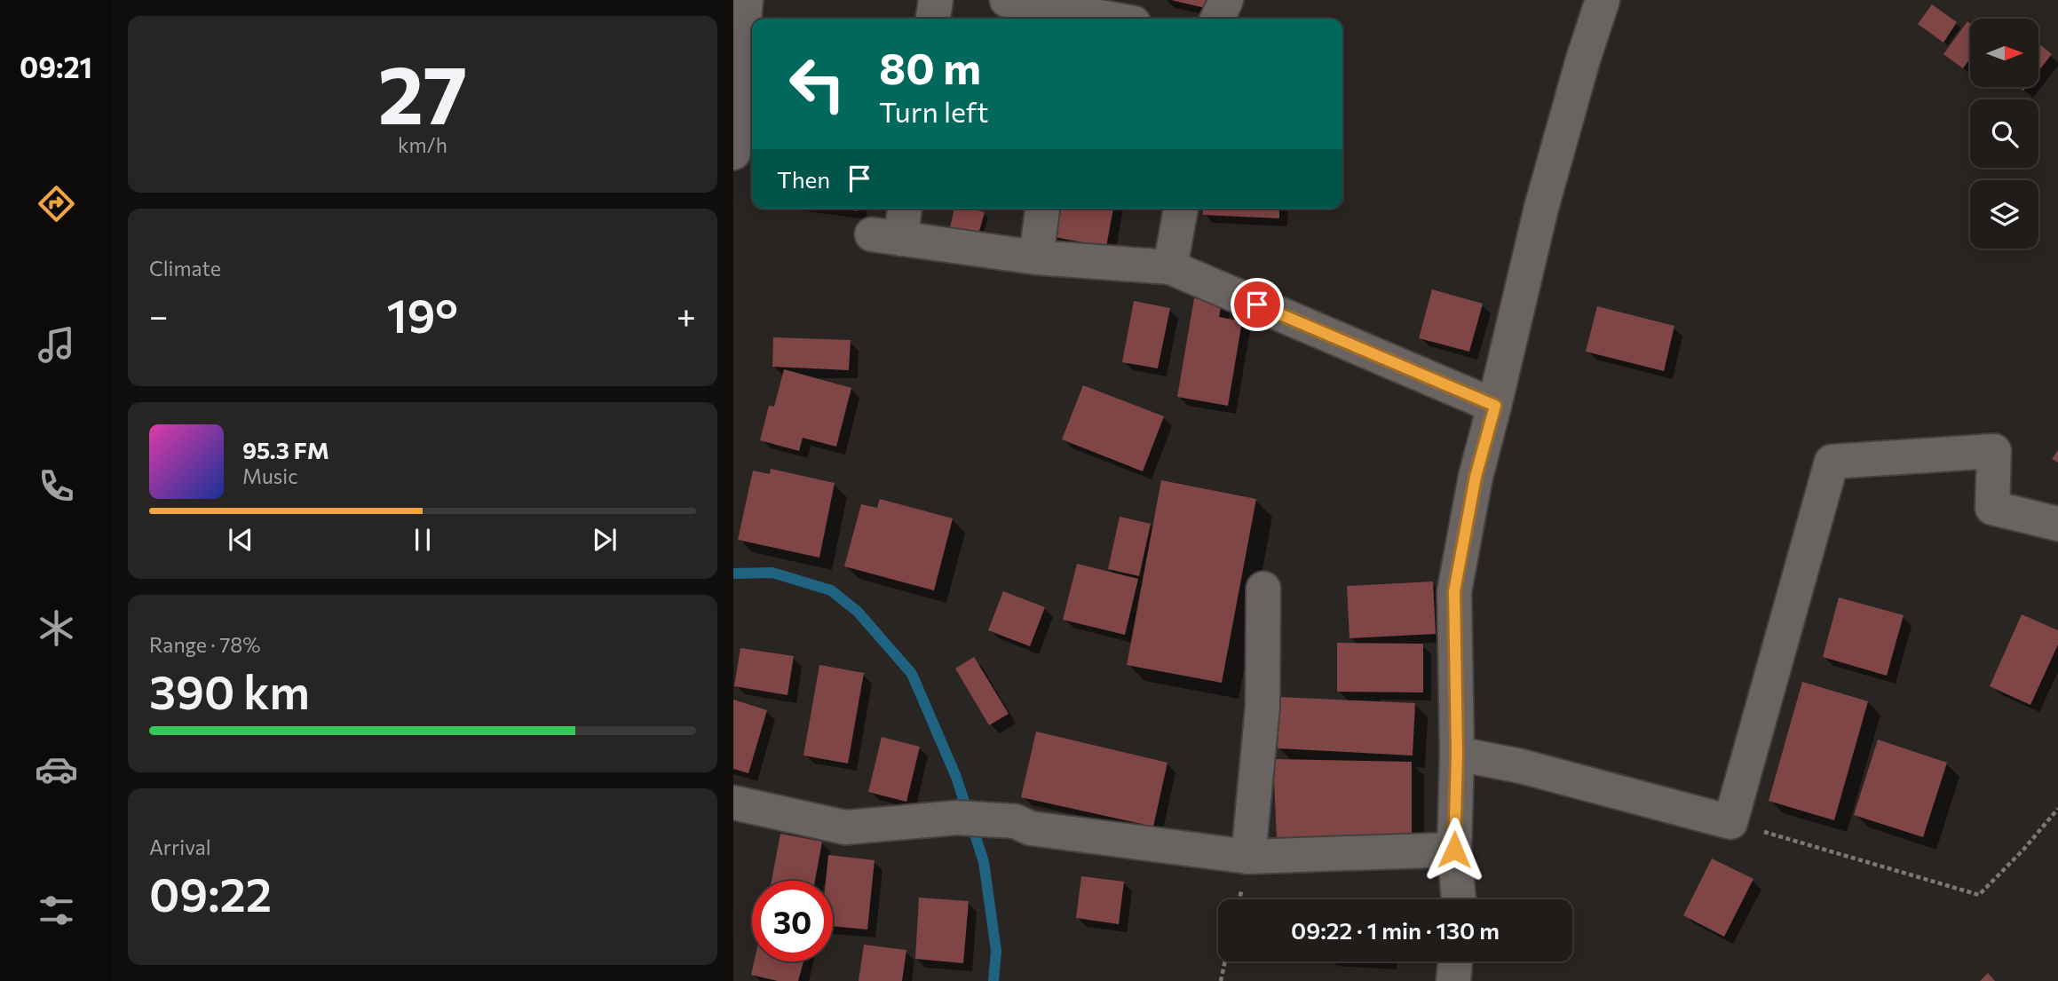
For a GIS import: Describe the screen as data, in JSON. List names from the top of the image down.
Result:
{
  "north": "right",
  "page": {
    "tabs": "09:21",
    "tile": [
      ["27", "km/h"],
      "Climate",
      ["Range · 78%", "390 km"],
      ["Arrival", "09:22"]
    ],
    "turn": ["80 m", "Turn left"],
    "then": "Then",
    "heat": ["−", "19°", "+"],
    "song": ["95.3 FM", "Music"],
    "limit": "30",
    "trip": "09:22 · 1 min · 130 m"
  }
}
